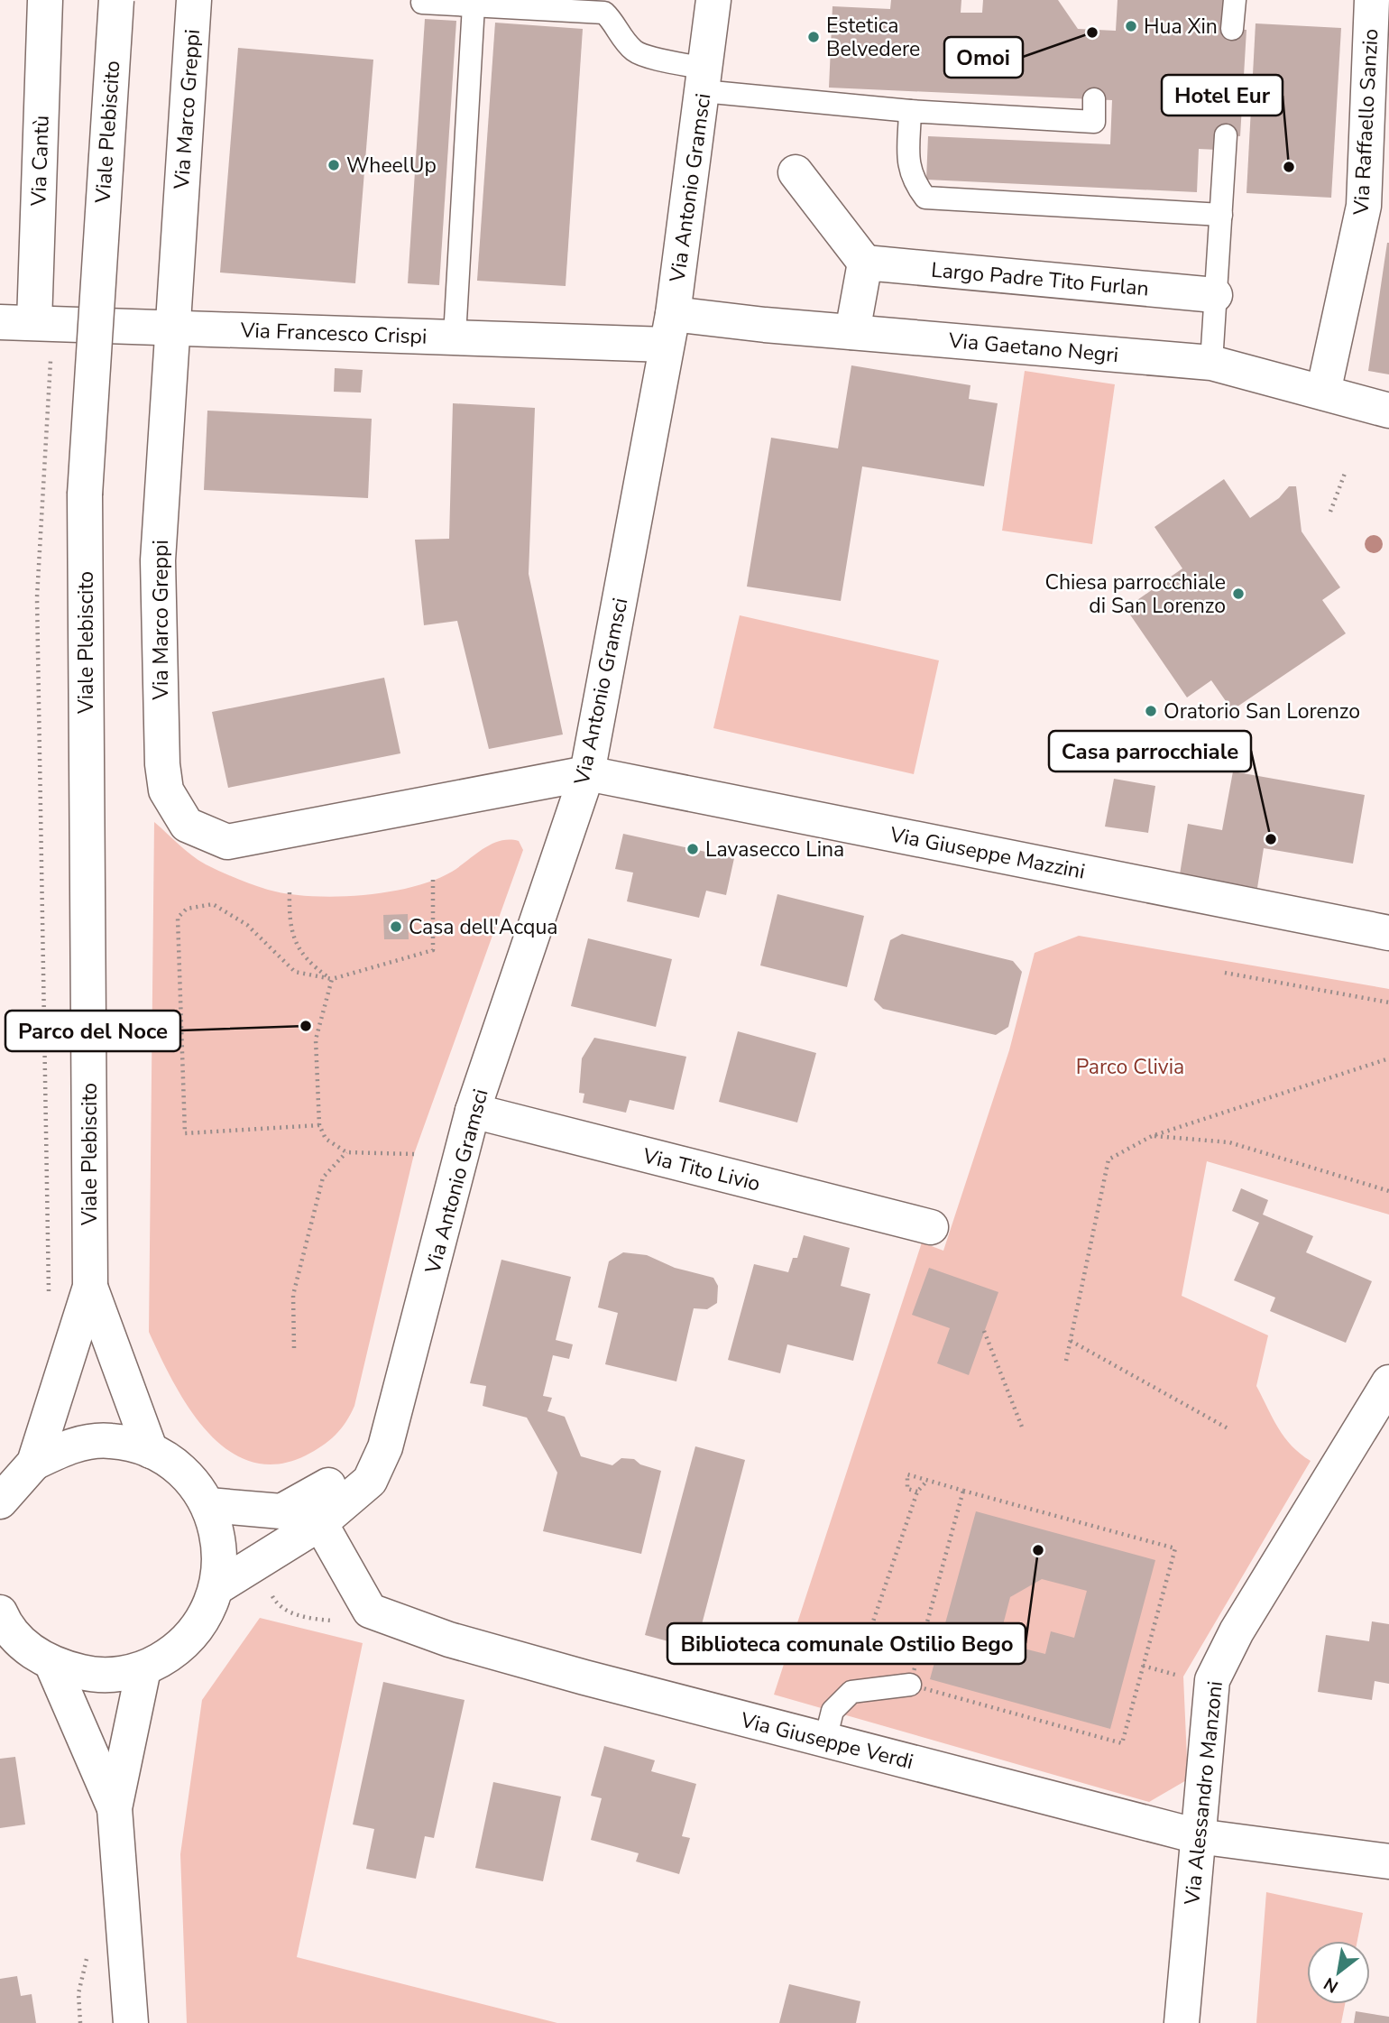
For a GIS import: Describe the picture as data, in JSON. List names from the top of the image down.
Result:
{
  "streets": {
    "street": [
      "Via Marco Greppi",
      "Via Raffaello Sanzio",
      "Viale Plebiscito",
      "Via Cantù",
      "Via Antonio Gramsci",
      "Largo Padre Tito Furlan",
      "Via Francesco Crispi",
      "Via Gaetano Negri",
      "Via Giuseppe Mazzini",
      "Via Tito Livio",
      "Via Giuseppe Verdi",
      "Via Alessandro Manzoni"
    ]
  },
  "crossings": [
    ["Via Marco Greppi", "Via Antonio Gramsci"],
    ["Via Marco Greppi", "Via Francesco Crispi"],
    ["Via Marco Greppi", "Via Giuseppe Mazzini"],
    ["Via Raffaello Sanzio", "Via Gaetano Negri"],
    ["Via Cantù", "Via Francesco Crispi"],
    ["Via Antonio Gramsci", "Via Francesco Crispi"],
    ["Via Antonio Gramsci", "Via Gaetano Negri"],
    ["Via Antonio Gramsci", "Via Giuseppe Mazzini"],
    ["Via Antonio Gramsci", "Via Tito Livio"],
    ["Via Antonio Gramsci", "Via Giuseppe Verdi"],
    ["Via Francesco Crispi", "Via Gaetano Negri"],
    ["Via Giuseppe Verdi", "Via Alessandro Manzoni"]
  ],
  "parks": ["Parco Clivia"],
  "places": [
    "Hua Xin",
    "Omoi",
    "Estetica Belvedere",
    "WheelUp",
    "Hotel Eur",
    "Chiesa parrocchiale di San Lorenzo",
    "Oratorio San Lorenzo",
    "Casa parrocchiale",
    "Lavasecco Lina",
    "Casa dell'Acqua",
    "Parco del Noce",
    "Biblioteca comunale Ostilio Bego"
  ],
  "north": "bottom left"
}
